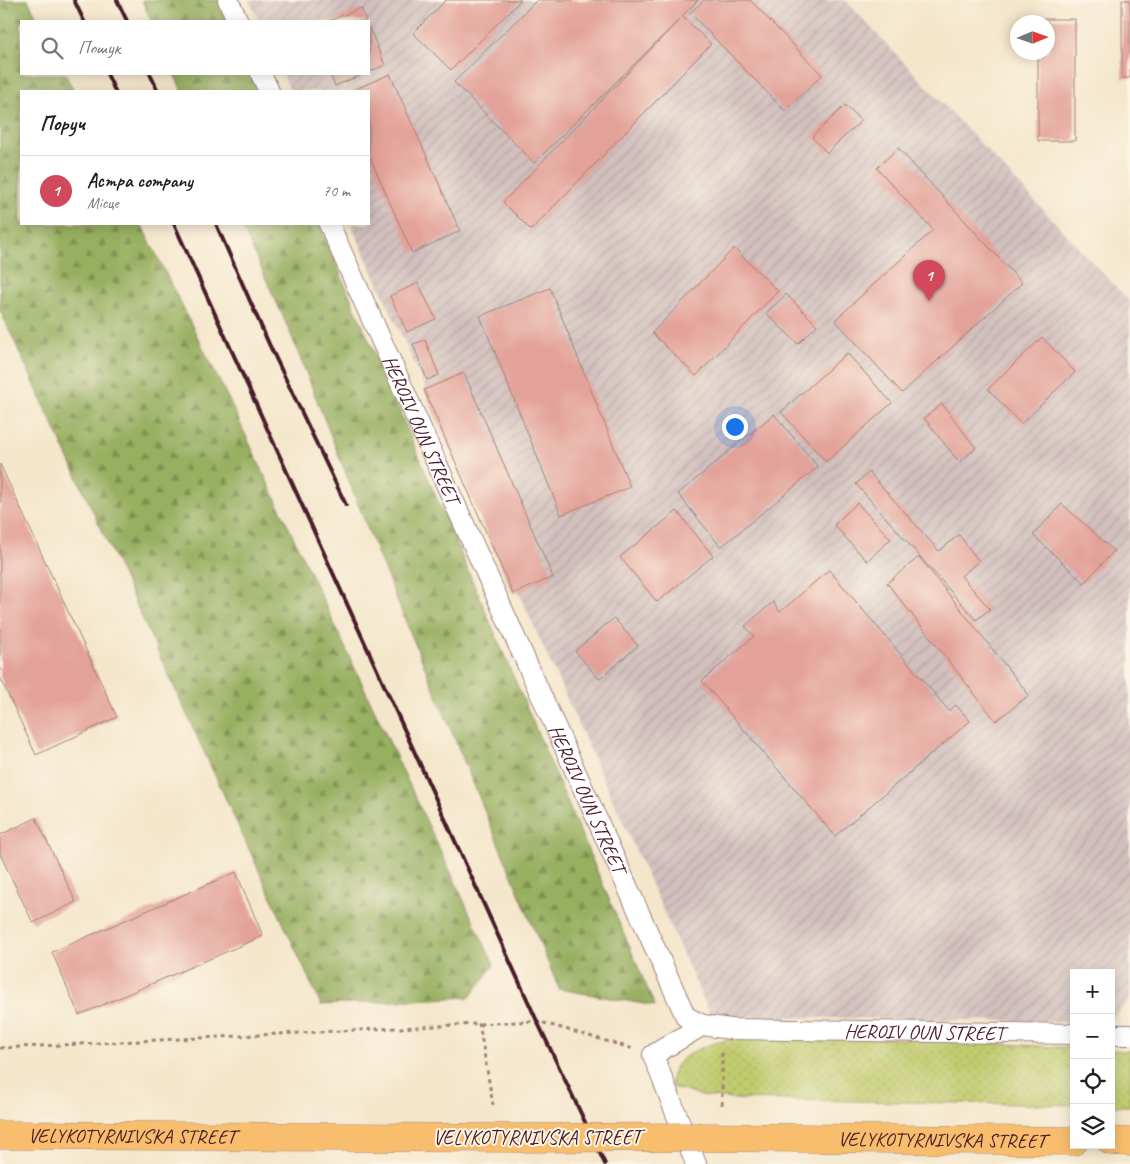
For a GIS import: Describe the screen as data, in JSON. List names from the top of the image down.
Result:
{
  "streets": {
    "main road": ["VELYKOTYRNIVSKA STREET"],
    "street": ["HEROIV OUN STREET"]
  },
  "north": "right",
  "page": {
    "search": "Пошук",
    "heading": "Поруч",
    "list": [
      {
        "mark": "1",
        "name": "Астра company",
        "note": "Місце",
        "value": "70 m"
      }
    ],
    "pins": "1",
    "map_buttons": ["+", "−"]
  }
}
